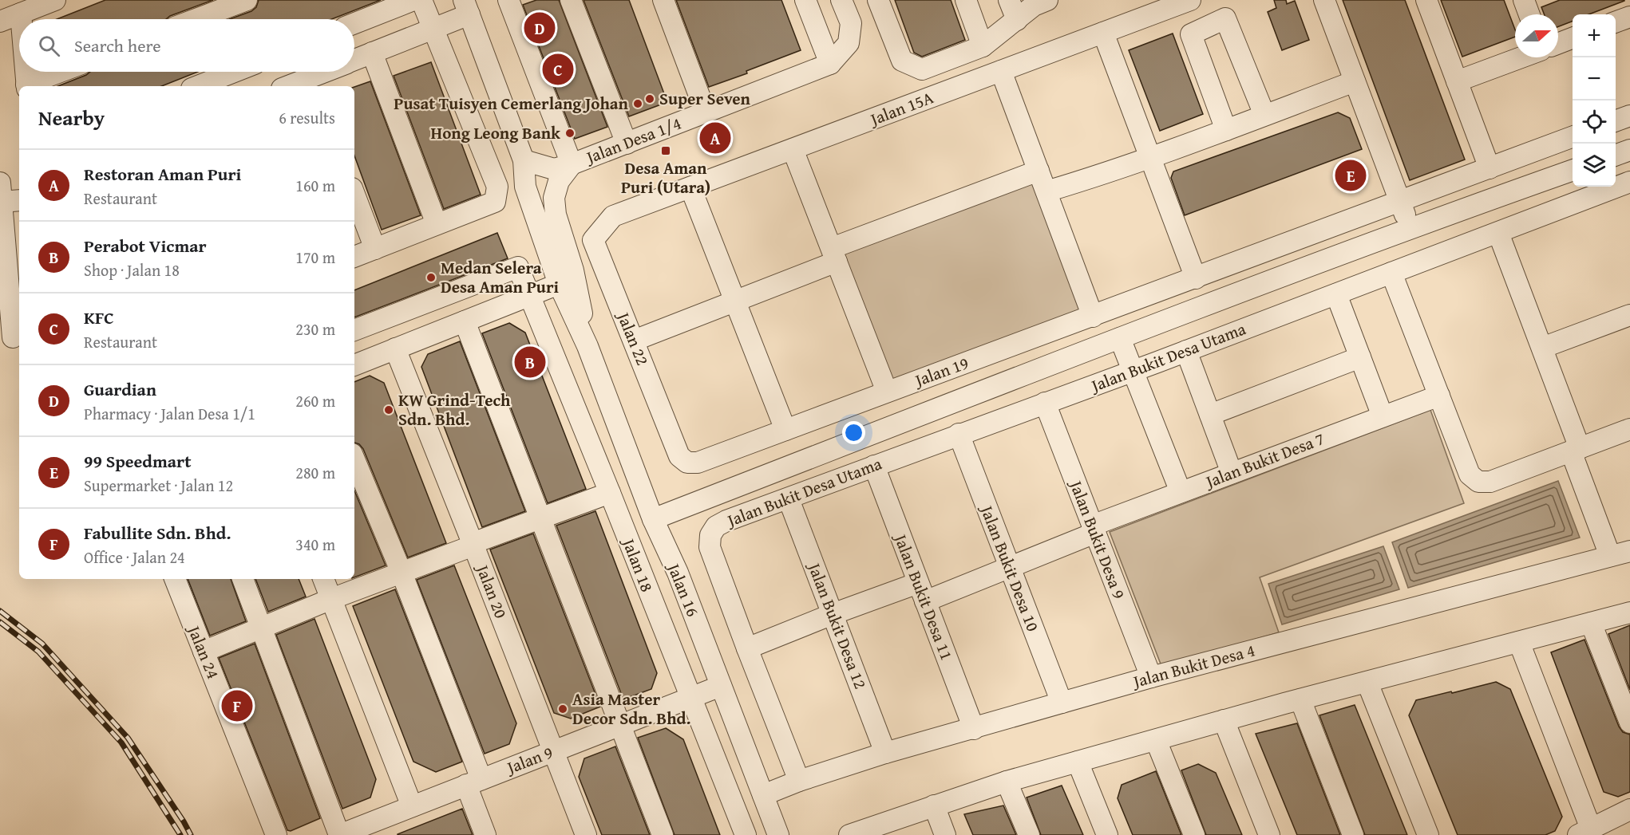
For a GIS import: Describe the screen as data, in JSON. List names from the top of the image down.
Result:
{
  "streets": {
    "street": [
      "Jalan 15A",
      "Jalan Desa 1/4",
      "Jalan 22",
      "Jalan Bukit Desa Utama",
      "Jalan 19",
      "Jalan Bukit Desa 7",
      "Jalan Bukit Desa 9",
      "Jalan 18",
      "Jalan Bukit Desa 10",
      "Jalan 16",
      "Jalan 20",
      "Jalan Bukit Desa 11",
      "Jalan Bukit Desa 12",
      "Jalan 24",
      "Jalan Bukit Desa 4",
      "Jalan 9"
    ]
  },
  "crossings": [
    ["Jalan 15A", "Jalan 22"],
    ["Jalan Desa 1/4", "Jalan 16"],
    ["Jalan 22", "Jalan 19"],
    ["Jalan Bukit Desa Utama", "Jalan Bukit Desa 7"],
    ["Jalan Bukit Desa Utama", "Jalan Bukit Desa 9"],
    ["Jalan Bukit Desa Utama", "Jalan Bukit Desa 10"],
    ["Jalan Bukit Desa Utama", "Jalan 16"],
    ["Jalan Bukit Desa Utama", "Jalan Bukit Desa 11"],
    ["Jalan Bukit Desa Utama", "Jalan Bukit Desa 12"],
    ["Jalan Bukit Desa 7", "Jalan Bukit Desa 9"],
    ["Jalan Bukit Desa 7", "Jalan Bukit Desa 10"],
    ["Jalan Bukit Desa 7", "Jalan Bukit Desa 11"],
    ["Jalan Bukit Desa 7", "Jalan Bukit Desa 12"],
    ["Jalan Bukit Desa 9", "Jalan Bukit Desa 4"],
    ["Jalan 18", "Jalan 9"],
    ["Jalan Bukit Desa 10", "Jalan Bukit Desa 4"],
    ["Jalan 16", "Jalan Bukit Desa 4"],
    ["Jalan 16", "Jalan 9"],
    ["Jalan 20", "Jalan 9"],
    ["Jalan Bukit Desa 11", "Jalan Bukit Desa 4"],
    ["Jalan Bukit Desa 12", "Jalan Bukit Desa 4"]
  ],
  "places": {
    "other": [
      "Super Seven",
      "Pusat Tuisyen Cemerlang Johan",
      "Hong Leong Bank",
      "Medan Selera Desa Aman Puri",
      "KW Grind-Tech Sdn. Bhd.",
      "Asia Master Decor Sdn. Bhd."
    ],
    "transit": ["Desa Aman Puri (Utara)"]
  },
  "north": "right",
  "page": {
    "pins": [
      "D",
      "C",
      "A",
      "E",
      "B",
      "F"
    ],
    "map_buttons": ["+", "−"],
    "search": "Search here",
    "heading": ["Nearby", "6 results"],
    "list": [
      {
        "mark": "A",
        "name": "Restoran Aman Puri",
        "note": "Restaurant",
        "value": "160 m"
      },
      {
        "mark": "B",
        "name": "Perabot Vicmar",
        "note": "Shop · Jalan 18",
        "value": "170 m"
      },
      {
        "mark": "C",
        "name": "KFC",
        "note": "Restaurant",
        "value": "230 m"
      },
      {
        "mark": "D",
        "name": "Guardian",
        "note": "Pharmacy · Jalan Desa 1/1",
        "value": "260 m"
      },
      {
        "mark": "E",
        "name": "99 Speedmart",
        "note": "Supermarket · Jalan 12",
        "value": "280 m"
      },
      {
        "mark": "F",
        "name": "Fabullite Sdn. Bhd.",
        "note": "Office · Jalan 24",
        "value": "340 m"
      }
    ]
  }
}
